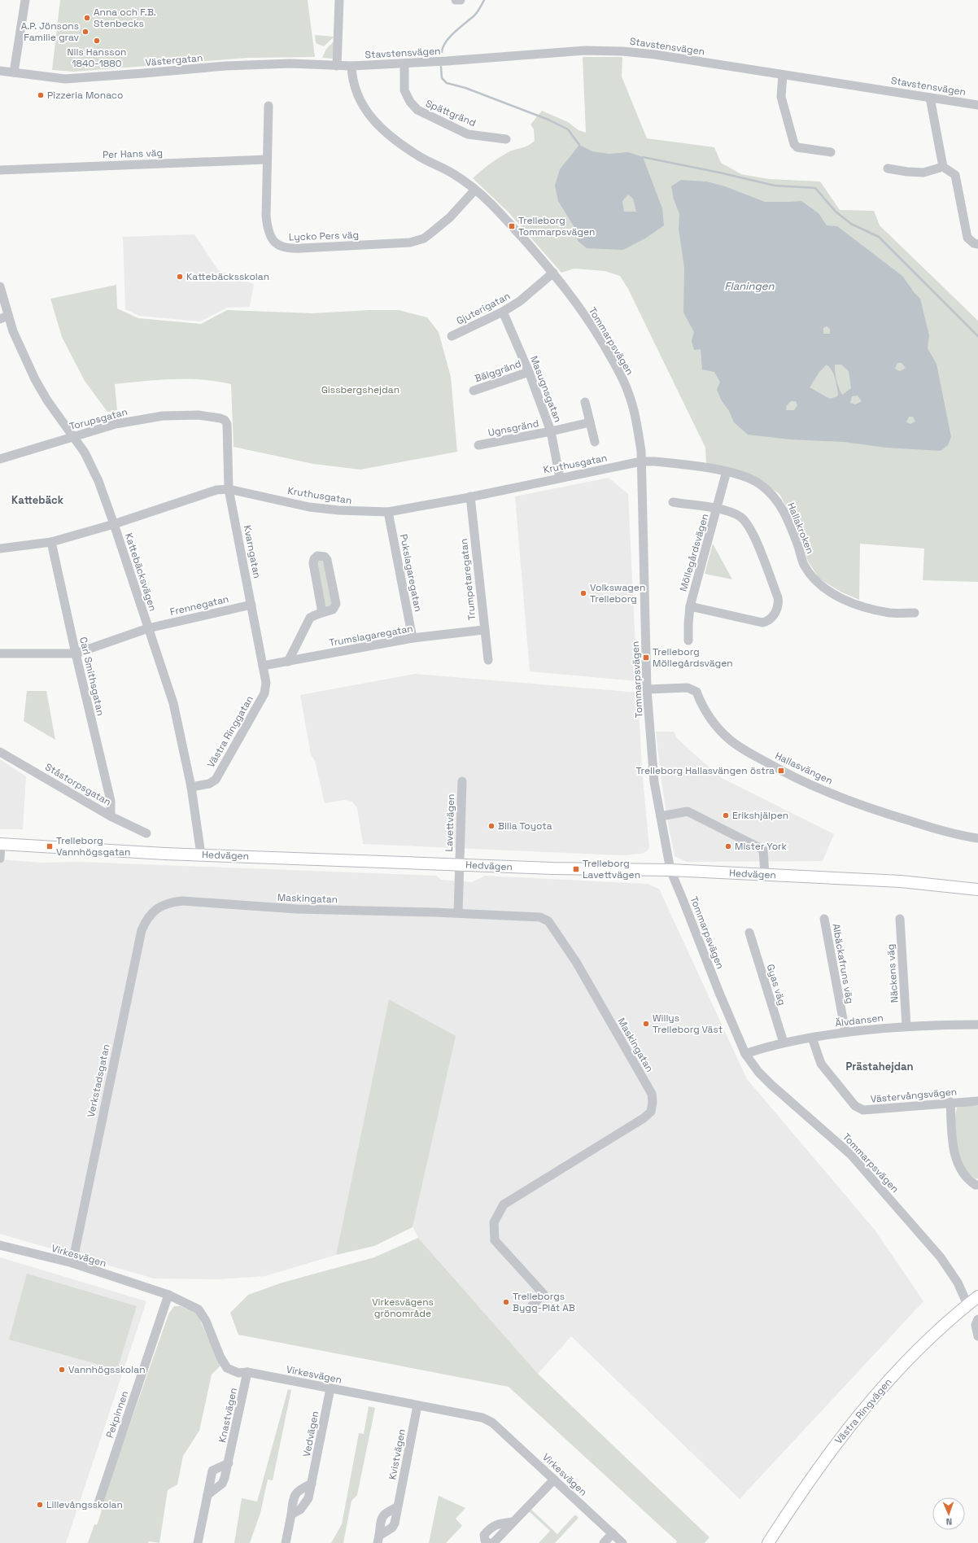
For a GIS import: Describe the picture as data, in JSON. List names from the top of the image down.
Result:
{
  "streets": {
    "main road": ["Hedvägen", "Västra Ringvägen"],
    "street": [
      "Stavstensvägen",
      "Västergatan",
      "Spättgränd",
      "Per Hans väg",
      "Lycko Pers väg",
      "Gjuterigatan",
      "Tommarpsvägen",
      "Bälggränd",
      "Masugnsgatan",
      "Torupsgatan",
      "Ugnsgränd",
      "Kruthusgatan",
      "Hallakroken",
      "Kvarngatan",
      "Möllegårdsvägen",
      "Kattebäcksvägen",
      "Pukslagaregatan",
      "Trumpetaregatan",
      "Frennegatan",
      "Trumslagaregatan",
      "Carl Smithsgatan",
      "Västra Ringgatan",
      "Hallasvängen",
      "Ståstorpsgatan",
      "Lavettvägen",
      "Maskingatan",
      "Albäckafruns väg",
      "Näckens väg",
      "Gyas väg",
      "Älvdansen",
      "Verkstadsgatan",
      "Västervångsvägen",
      "Virkesvägen",
      "Pekpinnen",
      "Knastvägen",
      "Vedvägen",
      "Kvistvägen"
    ]
  },
  "crossings": [
    ["Stavstensvägen", "Västergatan"],
    ["Stavstensvägen", "Spättgränd"],
    ["Stavstensvägen", "Tommarpsvägen"],
    ["Västergatan", "Tommarpsvägen"],
    ["Per Hans väg", "Lycko Pers väg"],
    ["Lycko Pers väg", "Tommarpsvägen"],
    ["Gjuterigatan", "Tommarpsvägen"],
    ["Gjuterigatan", "Masugnsgatan"],
    ["Tommarpsvägen", "Kruthusgatan"],
    ["Tommarpsvägen", "Hallakroken"],
    ["Tommarpsvägen", "Hallasvängen"],
    ["Tommarpsvägen", "Hedvägen"],
    ["Tommarpsvägen", "Älvdansen"],
    ["Tommarpsvägen", "Västra Ringvägen"],
    ["Bälggränd", "Masugnsgatan"],
    ["Masugnsgatan", "Ugnsgränd"],
    ["Masugnsgatan", "Kruthusgatan"],
    ["Torupsgatan", "Kvarngatan"],
    ["Torupsgatan", "Kattebäcksvägen"],
    ["Kruthusgatan", "Hallakroken"],
    ["Kruthusgatan", "Kvarngatan"],
    ["Kruthusgatan", "Kattebäcksvägen"],
    ["Kruthusgatan", "Pukslagaregatan"],
    ["Kruthusgatan", "Trumpetaregatan"],
    ["Kruthusgatan", "Carl Smithsgatan"],
    ["Hallakroken", "Möllegårdsvägen"],
    ["Kvarngatan", "Frennegatan"],
    ["Kvarngatan", "Trumslagaregatan"],
    ["Kvarngatan", "Västra Ringgatan"],
    ["Kattebäcksvägen", "Frennegatan"],
    ["Kattebäcksvägen", "Västra Ringgatan"],
    ["Kattebäcksvägen", "Hedvägen"],
    ["Pukslagaregatan", "Trumslagaregatan"],
    ["Trumpetaregatan", "Trumslagaregatan"],
    ["Frennegatan", "Carl Smithsgatan"],
    ["Carl Smithsgatan", "Ståstorpsgatan"],
    ["Lavettvägen", "Hedvägen"],
    ["Maskingatan", "Verkstadsgatan"],
    ["Albäckafruns väg", "Älvdansen"],
    ["Näckens väg", "Älvdansen"],
    ["Gyas väg", "Älvdansen"],
    ["Älvdansen", "Västervångsvägen"],
    ["Verkstadsgatan", "Virkesvägen"],
    ["Virkesvägen", "Pekpinnen"],
    ["Virkesvägen", "Knastvägen"],
    ["Virkesvägen", "Vedvägen"],
    ["Virkesvägen", "Kvistvägen"]
  ],
  "districts": ["Kattebäck", "Prästahejdan"],
  "water": ["Flaningen"],
  "parks": ["Gissbergshejdan", "Virkesvägens grönområde"],
  "places": {
    "other": [
      "Anna och F.B. Stenbecks",
      "A.P. Jönsons Familie grav",
      "Nils Hansson 1840-1880",
      "Pizzeria Monaco",
      "Kattebäcksskolan",
      "Volkswagen Trelleborg",
      "Erikshjälpen",
      "Bilia Toyota",
      "Mister York",
      "Willys Trelleborg Väst",
      "Trelleborgs Bygg-Plåt AB",
      "Vannhögsskolan",
      "Lillevångsskolan"
    ],
    "transit": [
      "Trelleborg Tommarpsvägen",
      "Trelleborg Möllegårdsvägen",
      "Trelleborg Hallasvängen östra",
      "Trelleborg Vannhögsgatan",
      "Trelleborg Lavettvägen"
    ]
  },
  "north": "bottom"
}
